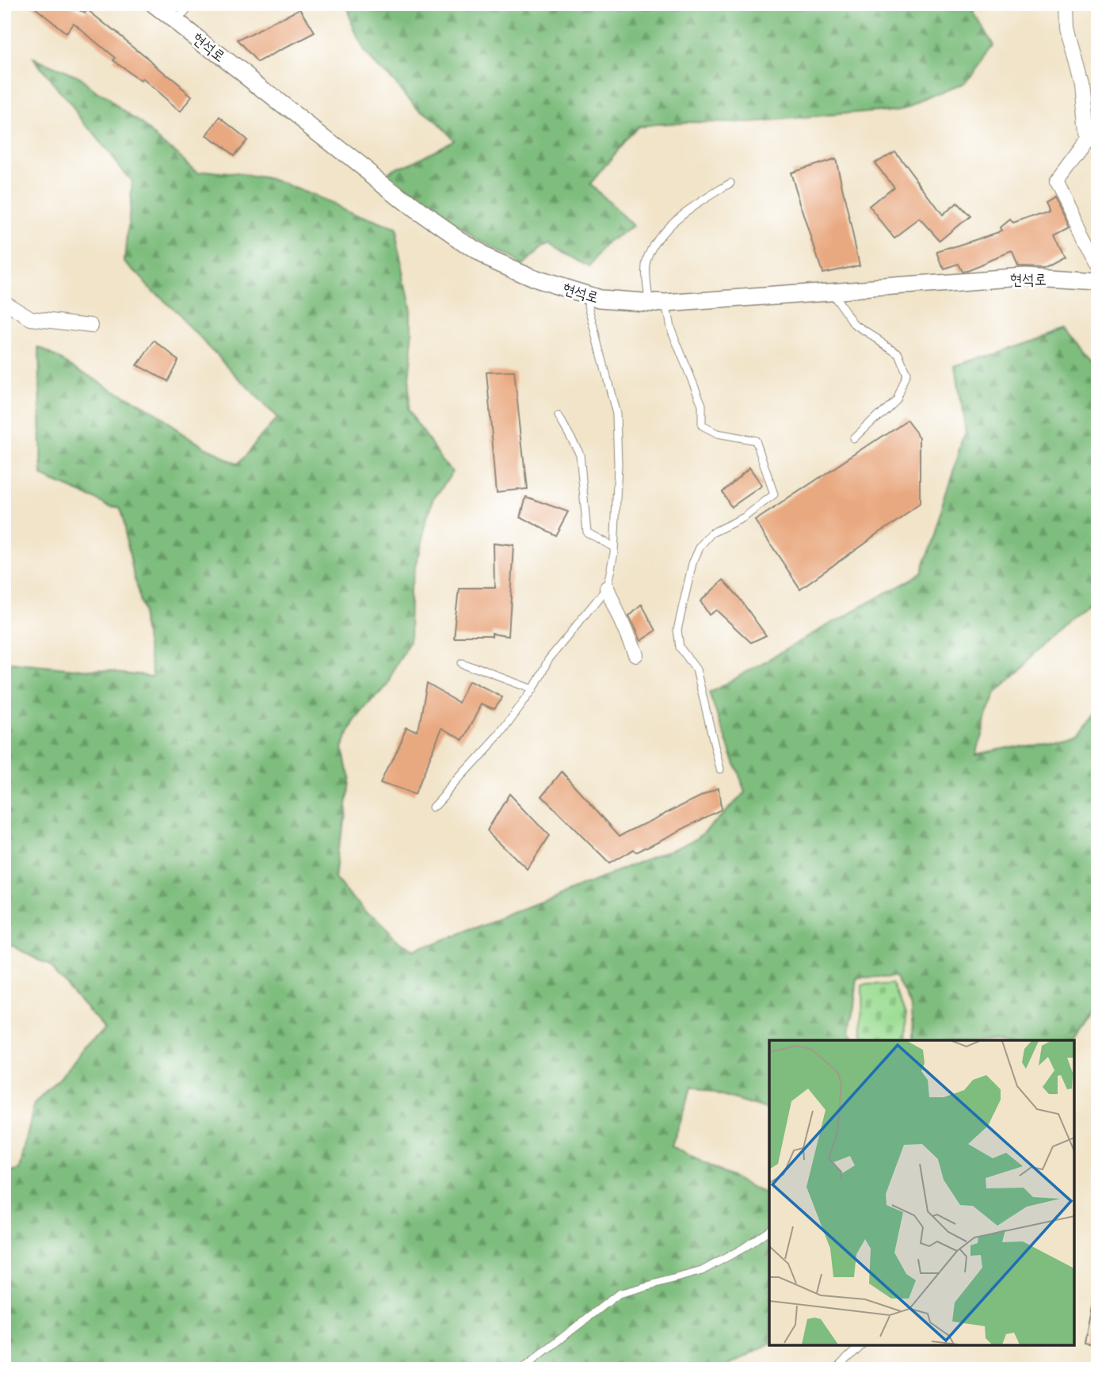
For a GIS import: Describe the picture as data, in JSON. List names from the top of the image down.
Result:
{
  "streets": {
    "street": ["현석로"]
  }
}
